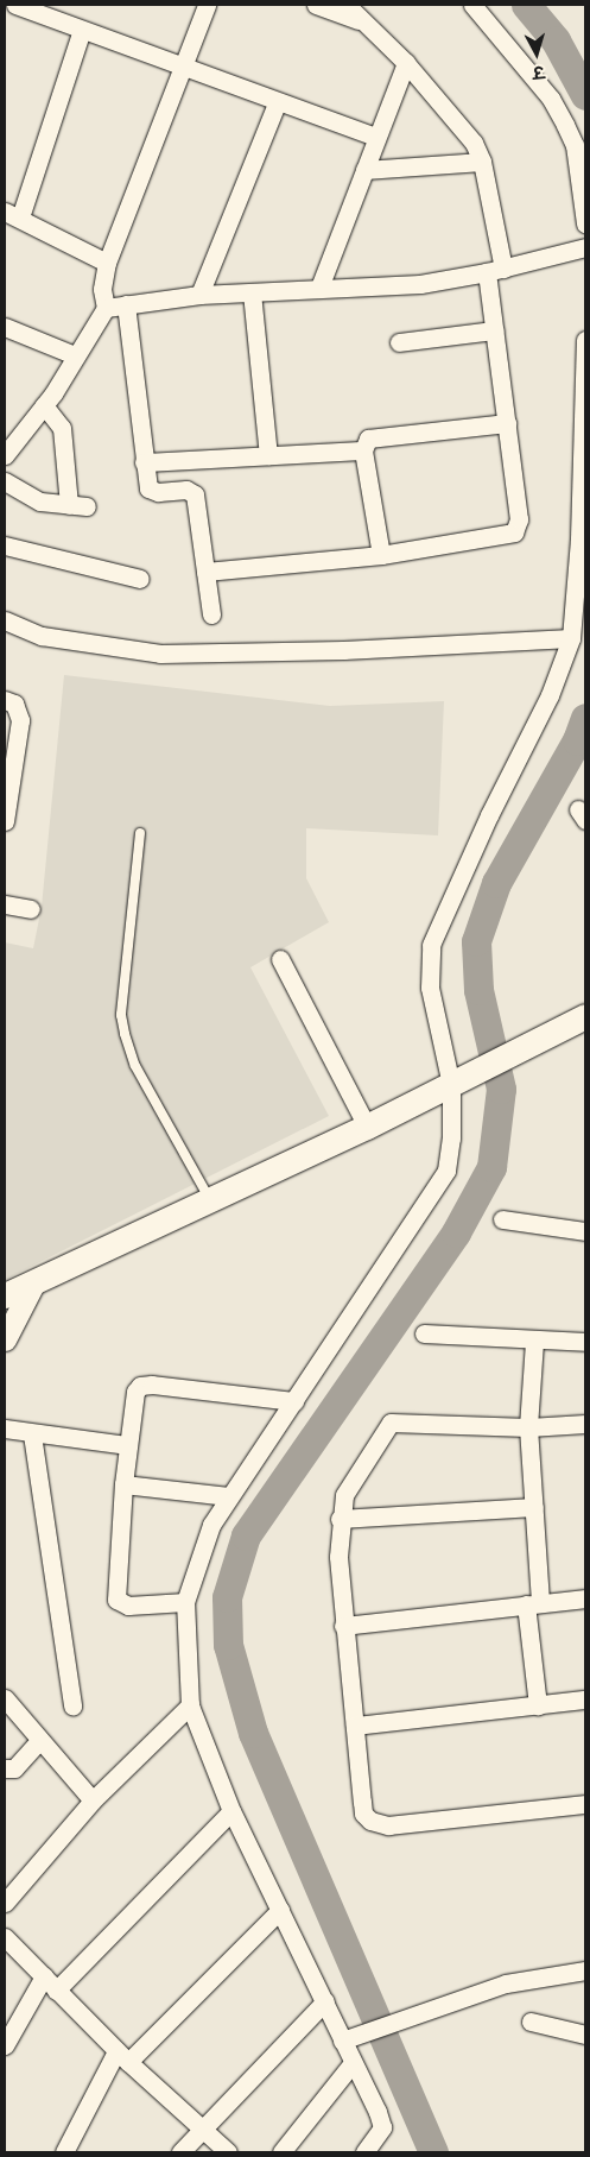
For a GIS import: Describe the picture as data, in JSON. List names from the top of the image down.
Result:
{
  "north": "bottom"
}
